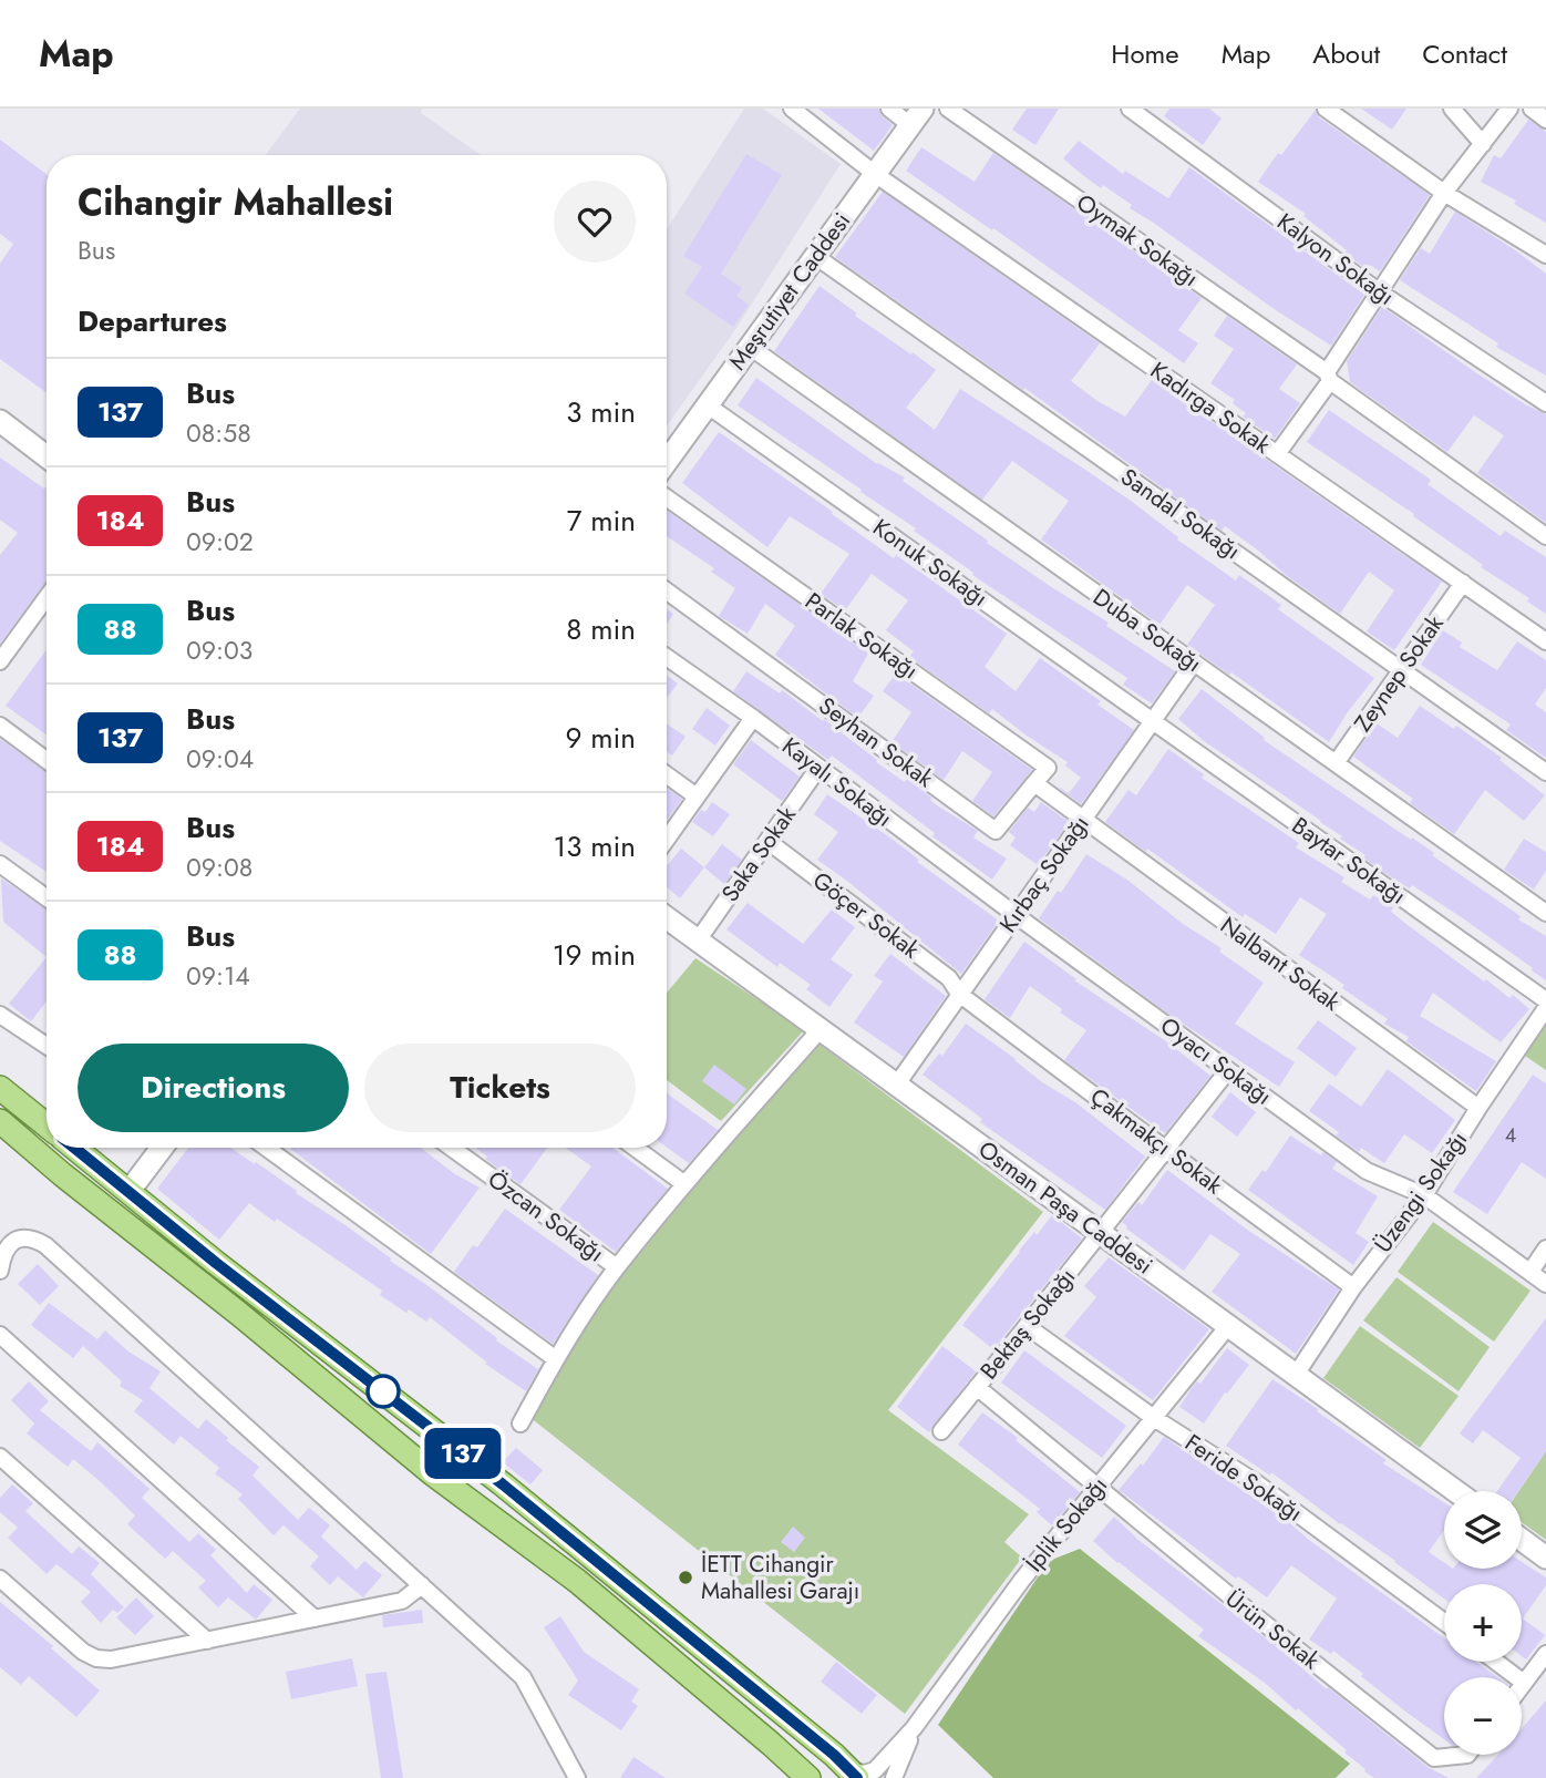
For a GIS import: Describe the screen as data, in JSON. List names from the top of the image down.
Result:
{
  "streets": {
    "main road": ["Meşrutiyet Caddesi", "Osman Paşa Caddesi"],
    "street": [
      "Oymak Sokağı",
      "Kalyon Sokağı",
      "Kadırga Sokak",
      "Sandal Sokağı",
      "Konuk Sokağı",
      "Duba Sokağı",
      "Parlak Sokağı",
      "Zeynep Sokak",
      "Seyhan Sokak",
      "Kayalı Sokağı",
      "Saka Sokak",
      "Baytar Sokağı",
      "Kırbaç Sokağı",
      "Göçer Sokak",
      "Nalbant Sokak",
      "Oyacı Sokağı",
      "Çakmakçı Sokak",
      "Üzengi Sokağı",
      "Özcan Sokağı",
      "Bektaş Sokağı",
      "Feride Sokağı",
      "İplik Sokağı",
      "Ürün Sokak"
    ]
  },
  "crossings": [
    ["Meşrutiyet Caddesi", "Kadırga Sokak"],
    ["Meşrutiyet Caddesi", "Sandal Sokağı"],
    ["Meşrutiyet Caddesi", "Konuk Sokağı"],
    ["Meşrutiyet Caddesi", "Duba Sokağı"],
    ["Kadırga Sokak", "Zeynep Sokak"],
    ["Sandal Sokağı", "Zeynep Sokak"],
    ["Konuk Sokağı", "Baytar Sokağı"],
    ["Konuk Sokağı", "Kırbaç Sokağı"],
    ["Duba Sokağı", "Zeynep Sokak"],
    ["Duba Sokağı", "Kırbaç Sokağı"],
    ["Parlak Sokağı", "Seyhan Sokak"],
    ["Kayalı Sokağı", "Saka Sokak"],
    ["Kayalı Sokağı", "Kırbaç Sokağı"],
    ["Kayalı Sokağı", "Oyacı Sokağı"],
    ["Saka Sokak", "Göçer Sokak"],
    ["Saka Sokak", "Osman Paşa Caddesi"],
    ["Baytar Sokağı", "Kırbaç Sokağı"],
    ["Kırbaç Sokağı", "Göçer Sokak"],
    ["Kırbaç Sokağı", "Nalbant Sokak"],
    ["Kırbaç Sokağı", "Oyacı Sokağı"],
    ["Kırbaç Sokağı", "Çakmakçı Sokak"],
    ["Kırbaç Sokağı", "Osman Paşa Caddesi"],
    ["Göçer Sokak", "Çakmakçı Sokak"],
    ["Nalbant Sokak", "Üzengi Sokağı"],
    ["Oyacı Sokağı", "Üzengi Sokağı"],
    ["Oyacı Sokağı", "Bektaş Sokağı"],
    ["Çakmakçı Sokak", "Üzengi Sokağı"],
    ["Çakmakçı Sokak", "Bektaş Sokağı"],
    ["Üzengi Sokağı", "Osman Paşa Caddesi"],
    ["Osman Paşa Caddesi", "Bektaş Sokağı"],
    ["Osman Paşa Caddesi", "İplik Sokağı"],
    ["Bektaş Sokağı", "Feride Sokağı"],
    ["Bektaş Sokağı", "Ürün Sokak"],
    ["Feride Sokağı", "İplik Sokağı"],
    ["İplik Sokağı", "Ürün Sokak"]
  ],
  "places": ["İETT Cihangir Mahallesi Garajı"],
  "lines": ["bus line 137"],
  "house_numbers": ["4"],
  "page": {
    "header": "Map",
    "nav": [
      "Home",
      "Map",
      "About",
      "Contact"
    ],
    "on_map": "137",
    "heading": [
      ["Cihangir Mahallesi", "Bus"],
      "Departures"
    ],
    "list": [
      {
        "mark": "137",
        "name": "Bus",
        "note": "08:58",
        "value": "3 min"
      },
      {
        "mark": "184",
        "name": "Bus",
        "note": "09:02",
        "value": "7 min"
      },
      {
        "mark": "88",
        "name": "Bus",
        "note": "09:03",
        "value": "8 min"
      },
      {
        "mark": "137",
        "name": "Bus",
        "note": "09:04",
        "value": "9 min"
      },
      {
        "mark": "184",
        "name": "Bus",
        "note": "09:08",
        "value": "13 min"
      },
      {
        "mark": "88",
        "name": "Bus",
        "note": "09:14",
        "value": "19 min"
      }
    ],
    "buttons": ["Directions", "Tickets"],
    "map_buttons": ["+", "−"]
  }
}
